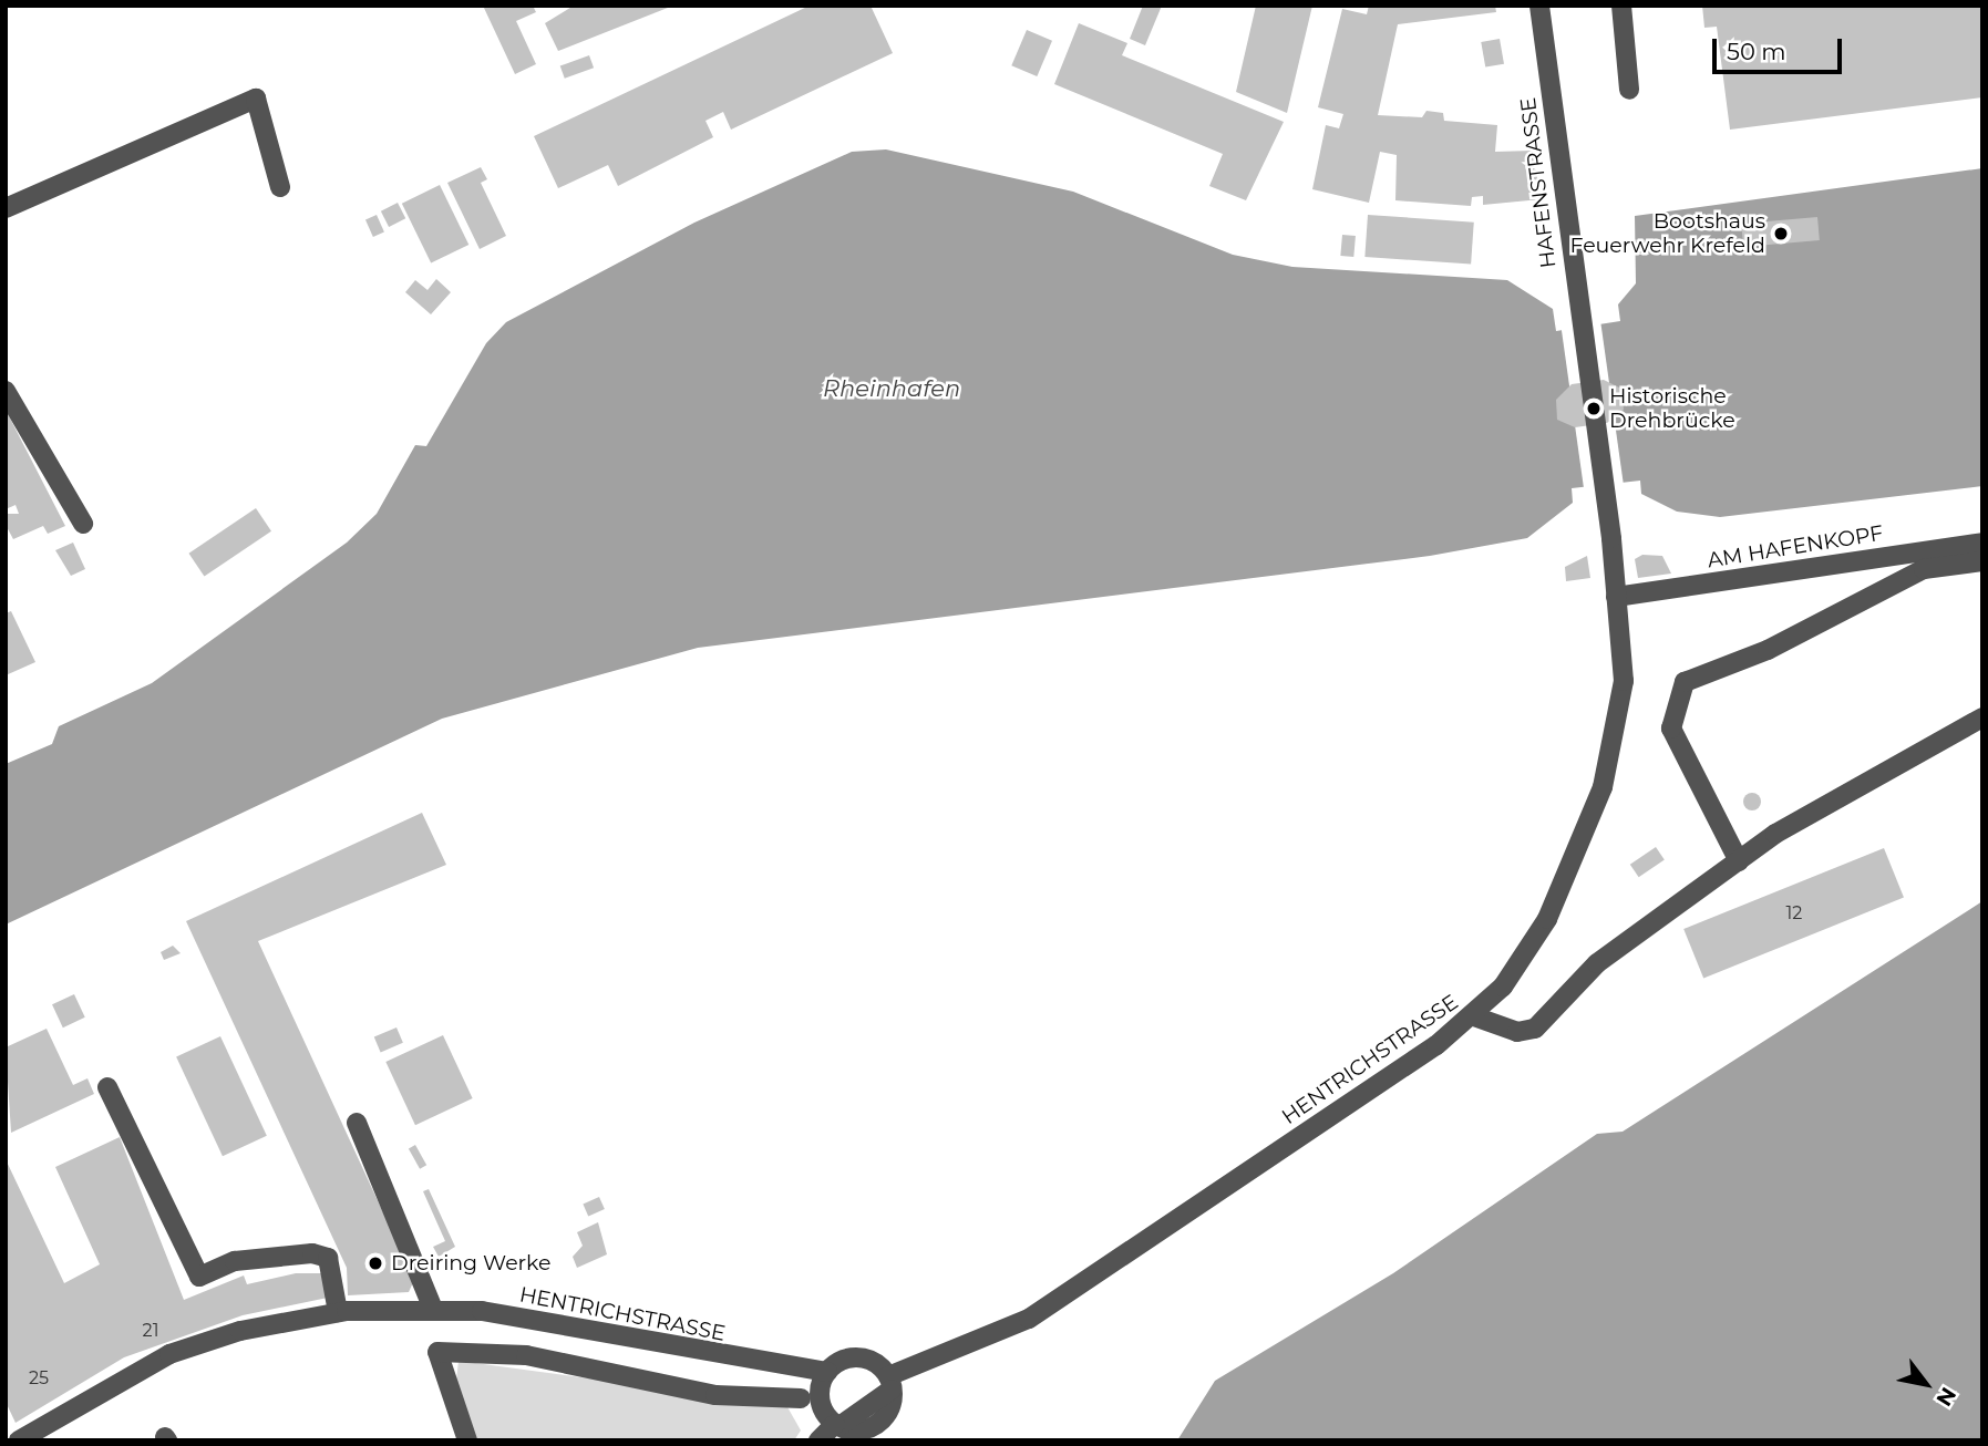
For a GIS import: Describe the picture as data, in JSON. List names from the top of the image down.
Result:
{
  "streets": {
    "street": ["HAFENSTRASSE", "AM HAFENKOPF", "HENTRICHSTRASSE"]
  },
  "crossings": [
    ["HAFENSTRASSE", "HENTRICHSTRASSE"],
    ["AM HAFENKOPF", "HENTRICHSTRASSE"]
  ],
  "water": ["Rheinhafen"],
  "places": ["Bootshaus Feuerwehr Krefeld", "Historische Drehbrücke", "Dreiring Werke"],
  "house_numbers": ["12", "21", "25"],
  "scale_bar": "50 m",
  "north": "bottom right"
}
